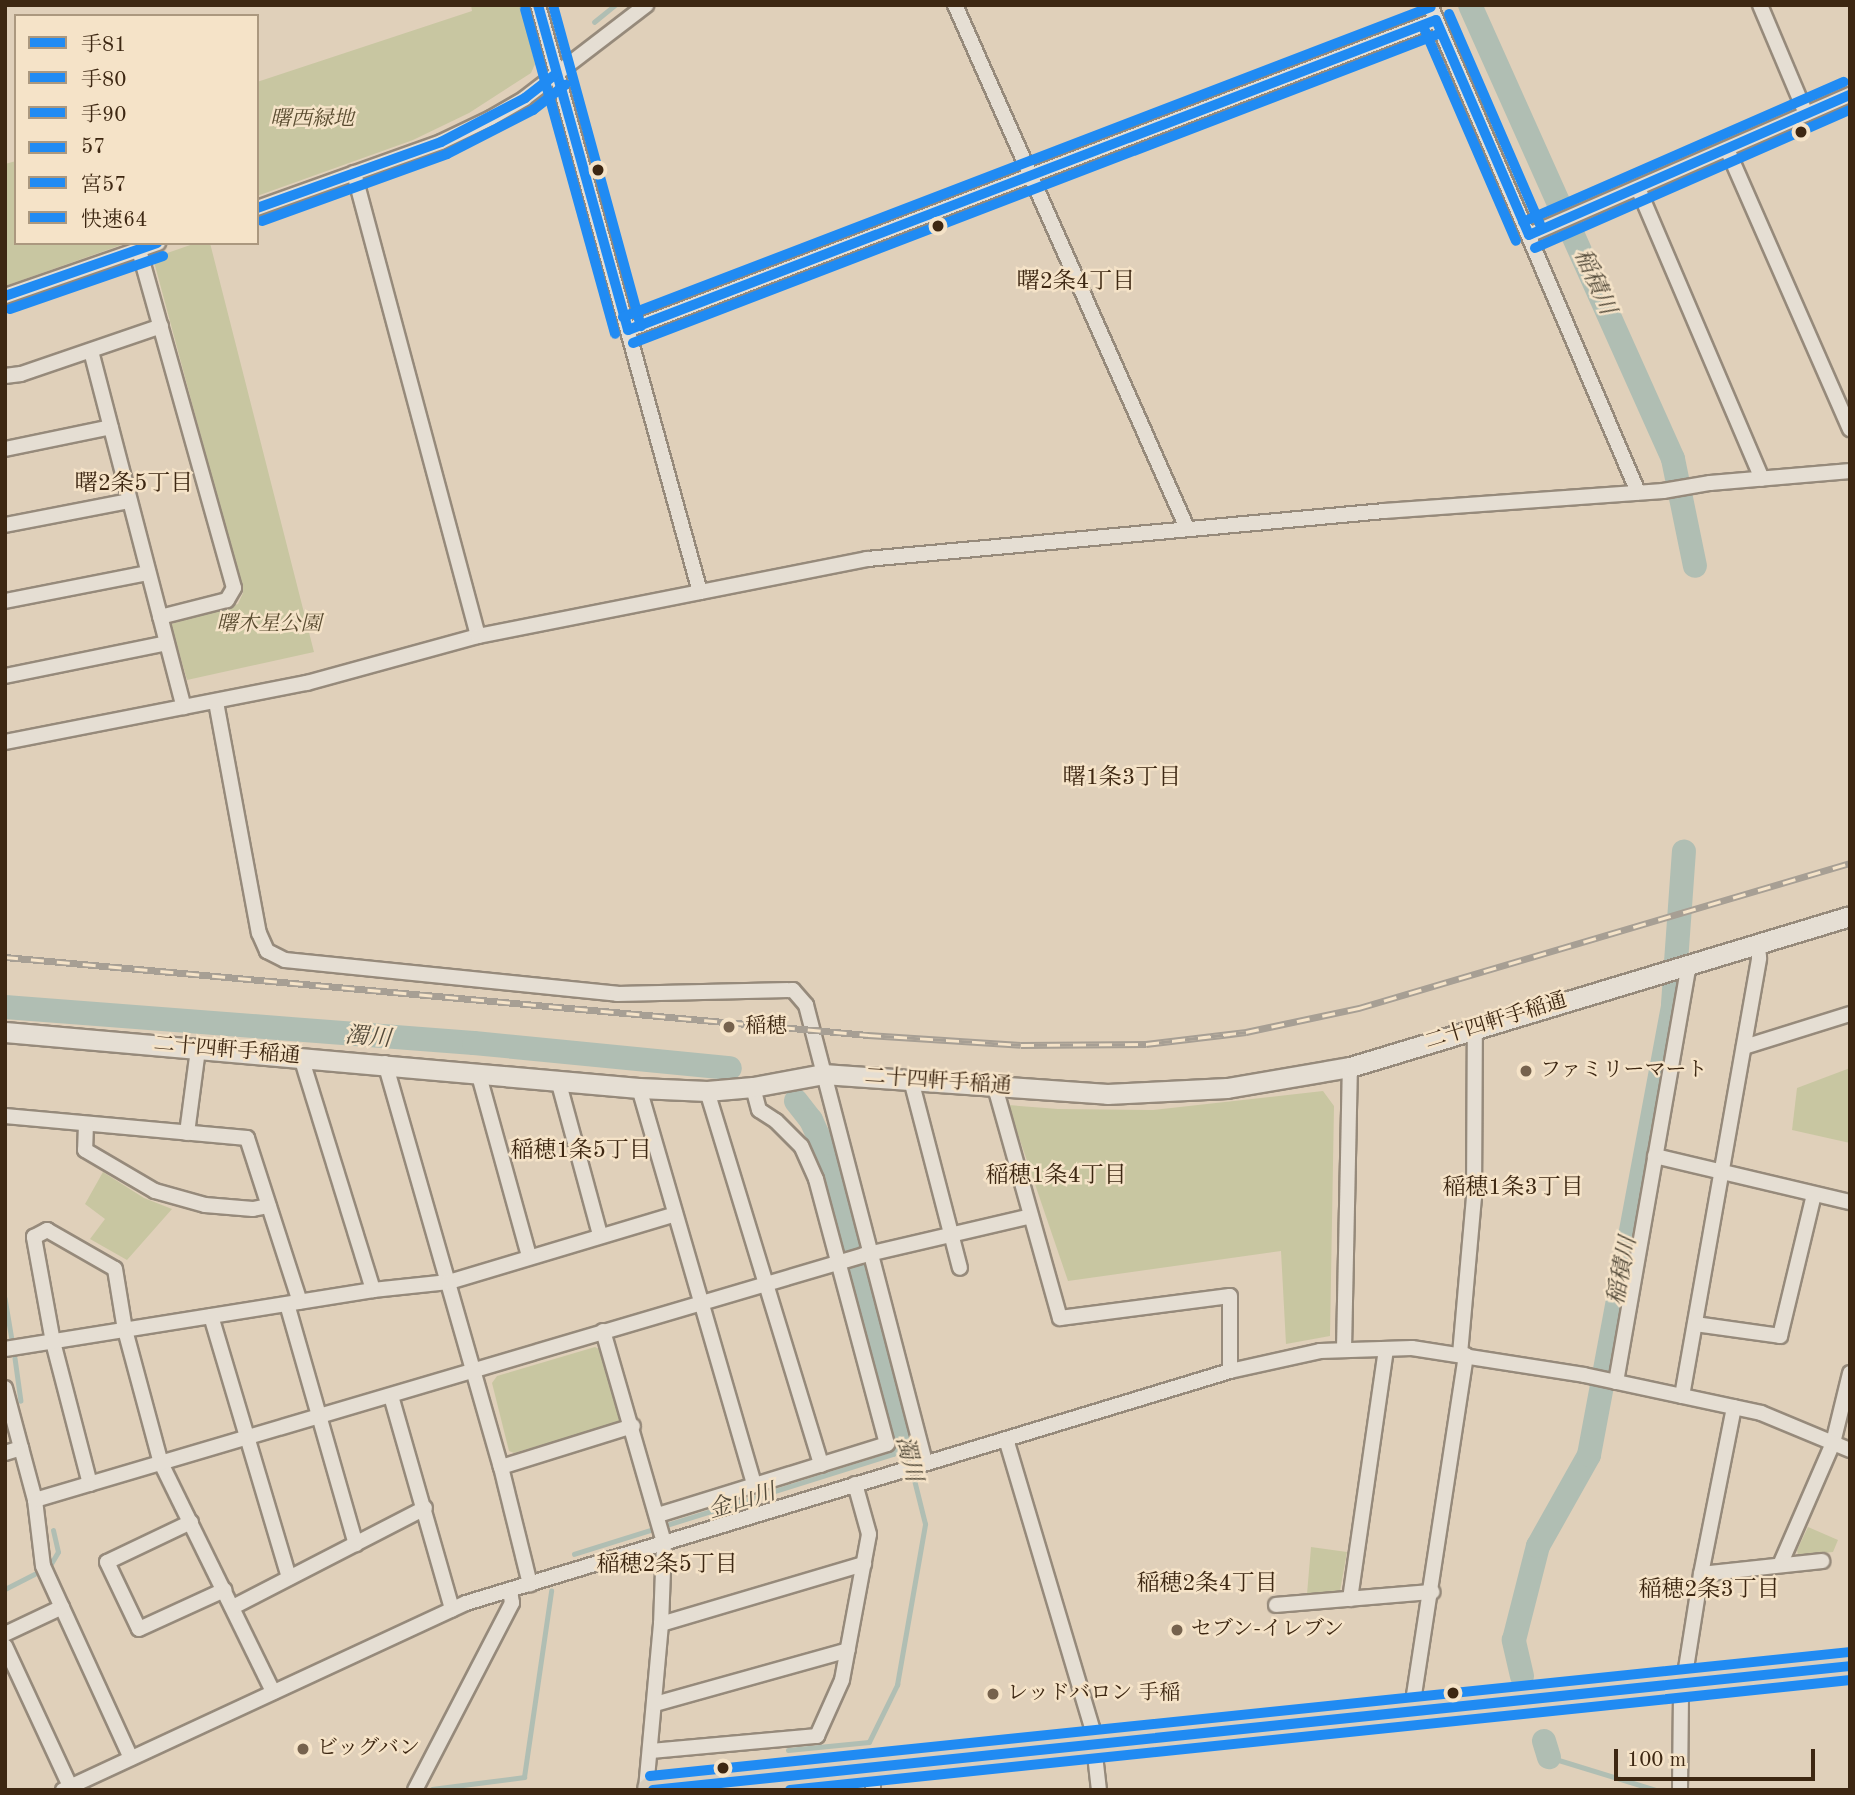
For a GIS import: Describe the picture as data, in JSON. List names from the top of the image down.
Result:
{
  "streets": {
    "street": ["二十四軒手稲通"]
  },
  "districts": [
    "曙2条4丁目",
    "曙2条5丁目",
    "曙1条3丁目",
    "稲穂1条5丁目",
    "稲穂1条4丁目",
    "稲穂1条3丁目",
    "稲穂2条5丁目",
    "稲穂2条4丁目",
    "稲穂2条3丁目"
  ],
  "water": ["稲積川", "濁川", "金山川"],
  "parks": ["曙西緑地", "曙木星公園"],
  "places": [
    "稲穂",
    "ファミリーマート",
    "セブン-イレブン",
    "レッドバロン 手稲",
    "ビッグバン"
  ],
  "lines": [
    "transit line 手81",
    "transit line 手90",
    "transit line 手80",
    "transit line 快速64",
    "transit line 57",
    "transit line 宮57"
  ],
  "legend": [
    "手81",
    "手80",
    "手90",
    "57",
    "宮57",
    "快速64"
  ],
  "scale_bar": "100 m"
}
